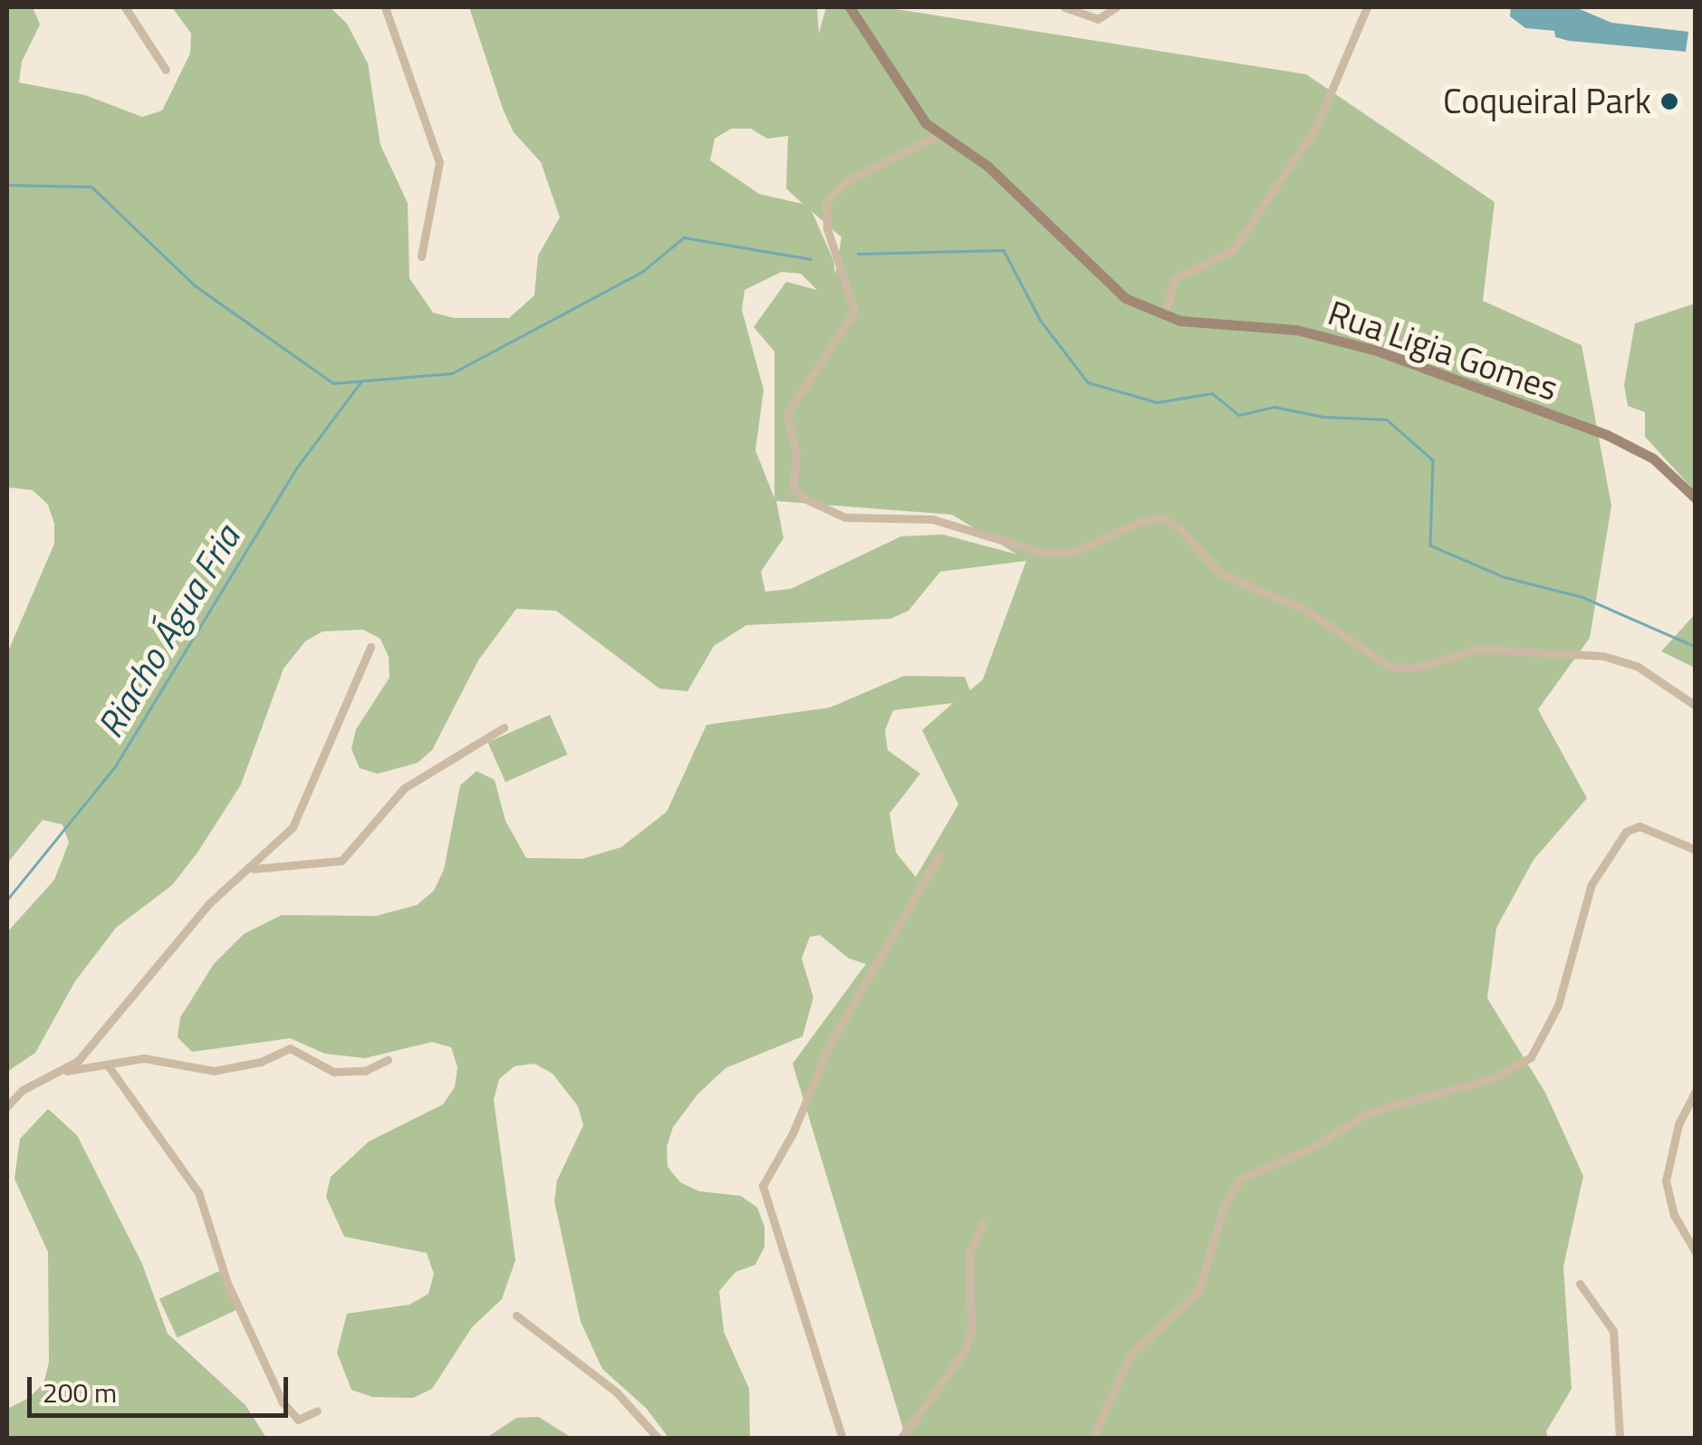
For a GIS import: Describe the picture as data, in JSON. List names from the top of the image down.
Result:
{
  "streets": {
    "street": ["Rua Ligia Gomes"]
  },
  "water": ["Riacho Água Fria"],
  "places": ["Coqueiral Park"],
  "scale_bar": "200 m"
}
